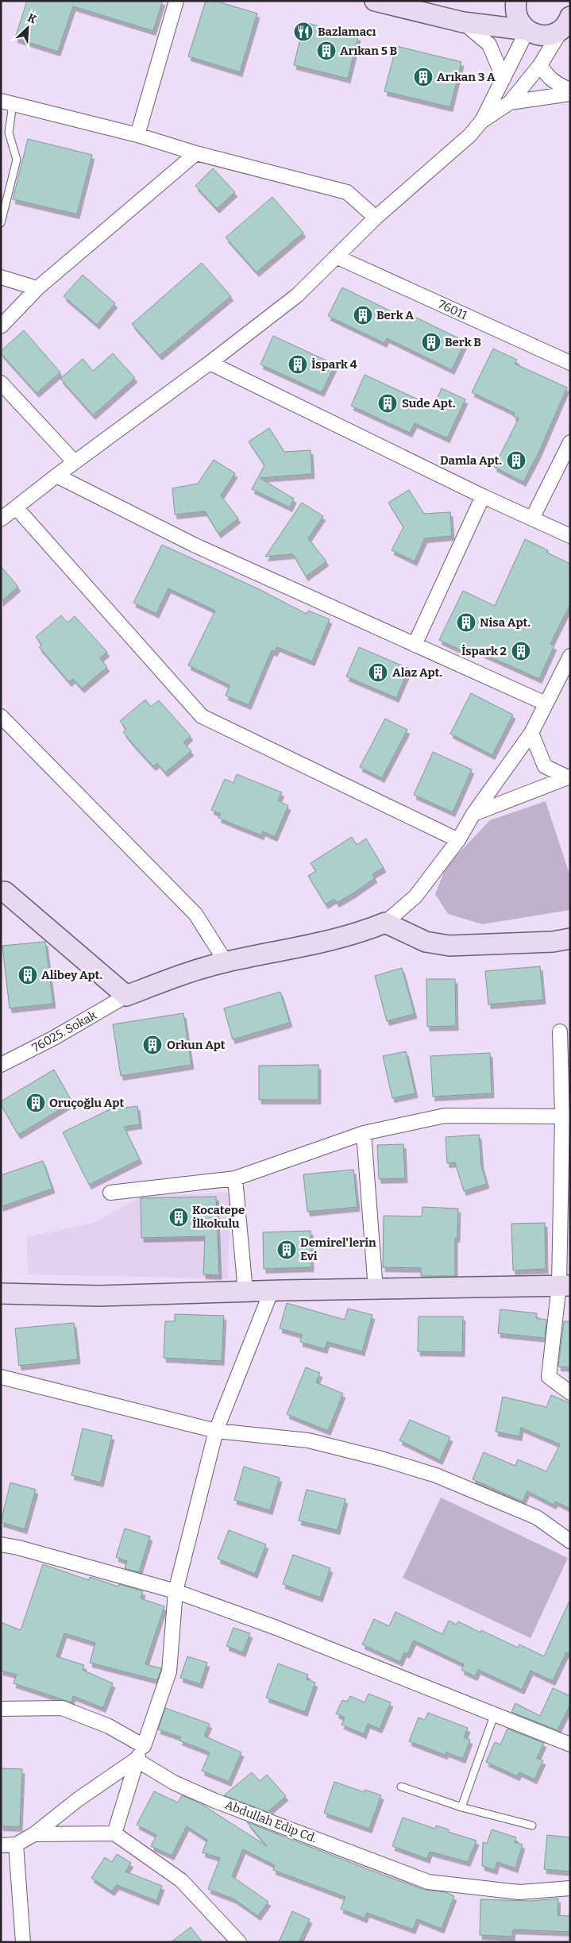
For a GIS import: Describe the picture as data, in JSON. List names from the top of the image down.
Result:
{
  "streets": {
    "street": ["76011", "76025. Sokak", "Abdullah Edip Cd."]
  },
  "places": {
    "restaurant": ["Bazlamacı"],
    "building": [
      "Arıkan 5 B",
      "Arıkan 3 A",
      "Berk A",
      "Berk B",
      "İspark 4",
      "Sude Apt.",
      "Damla Apt.",
      "Nisa Apt.",
      "İspark 2",
      "Alaz Apt.",
      "Alibey Apt.",
      "Orkun Apt",
      "Oruçoğlu Apt",
      "Kocatepe İlkokulu",
      "Demirel'lerin Evi"
    ]
  },
  "north": "top right"
}
